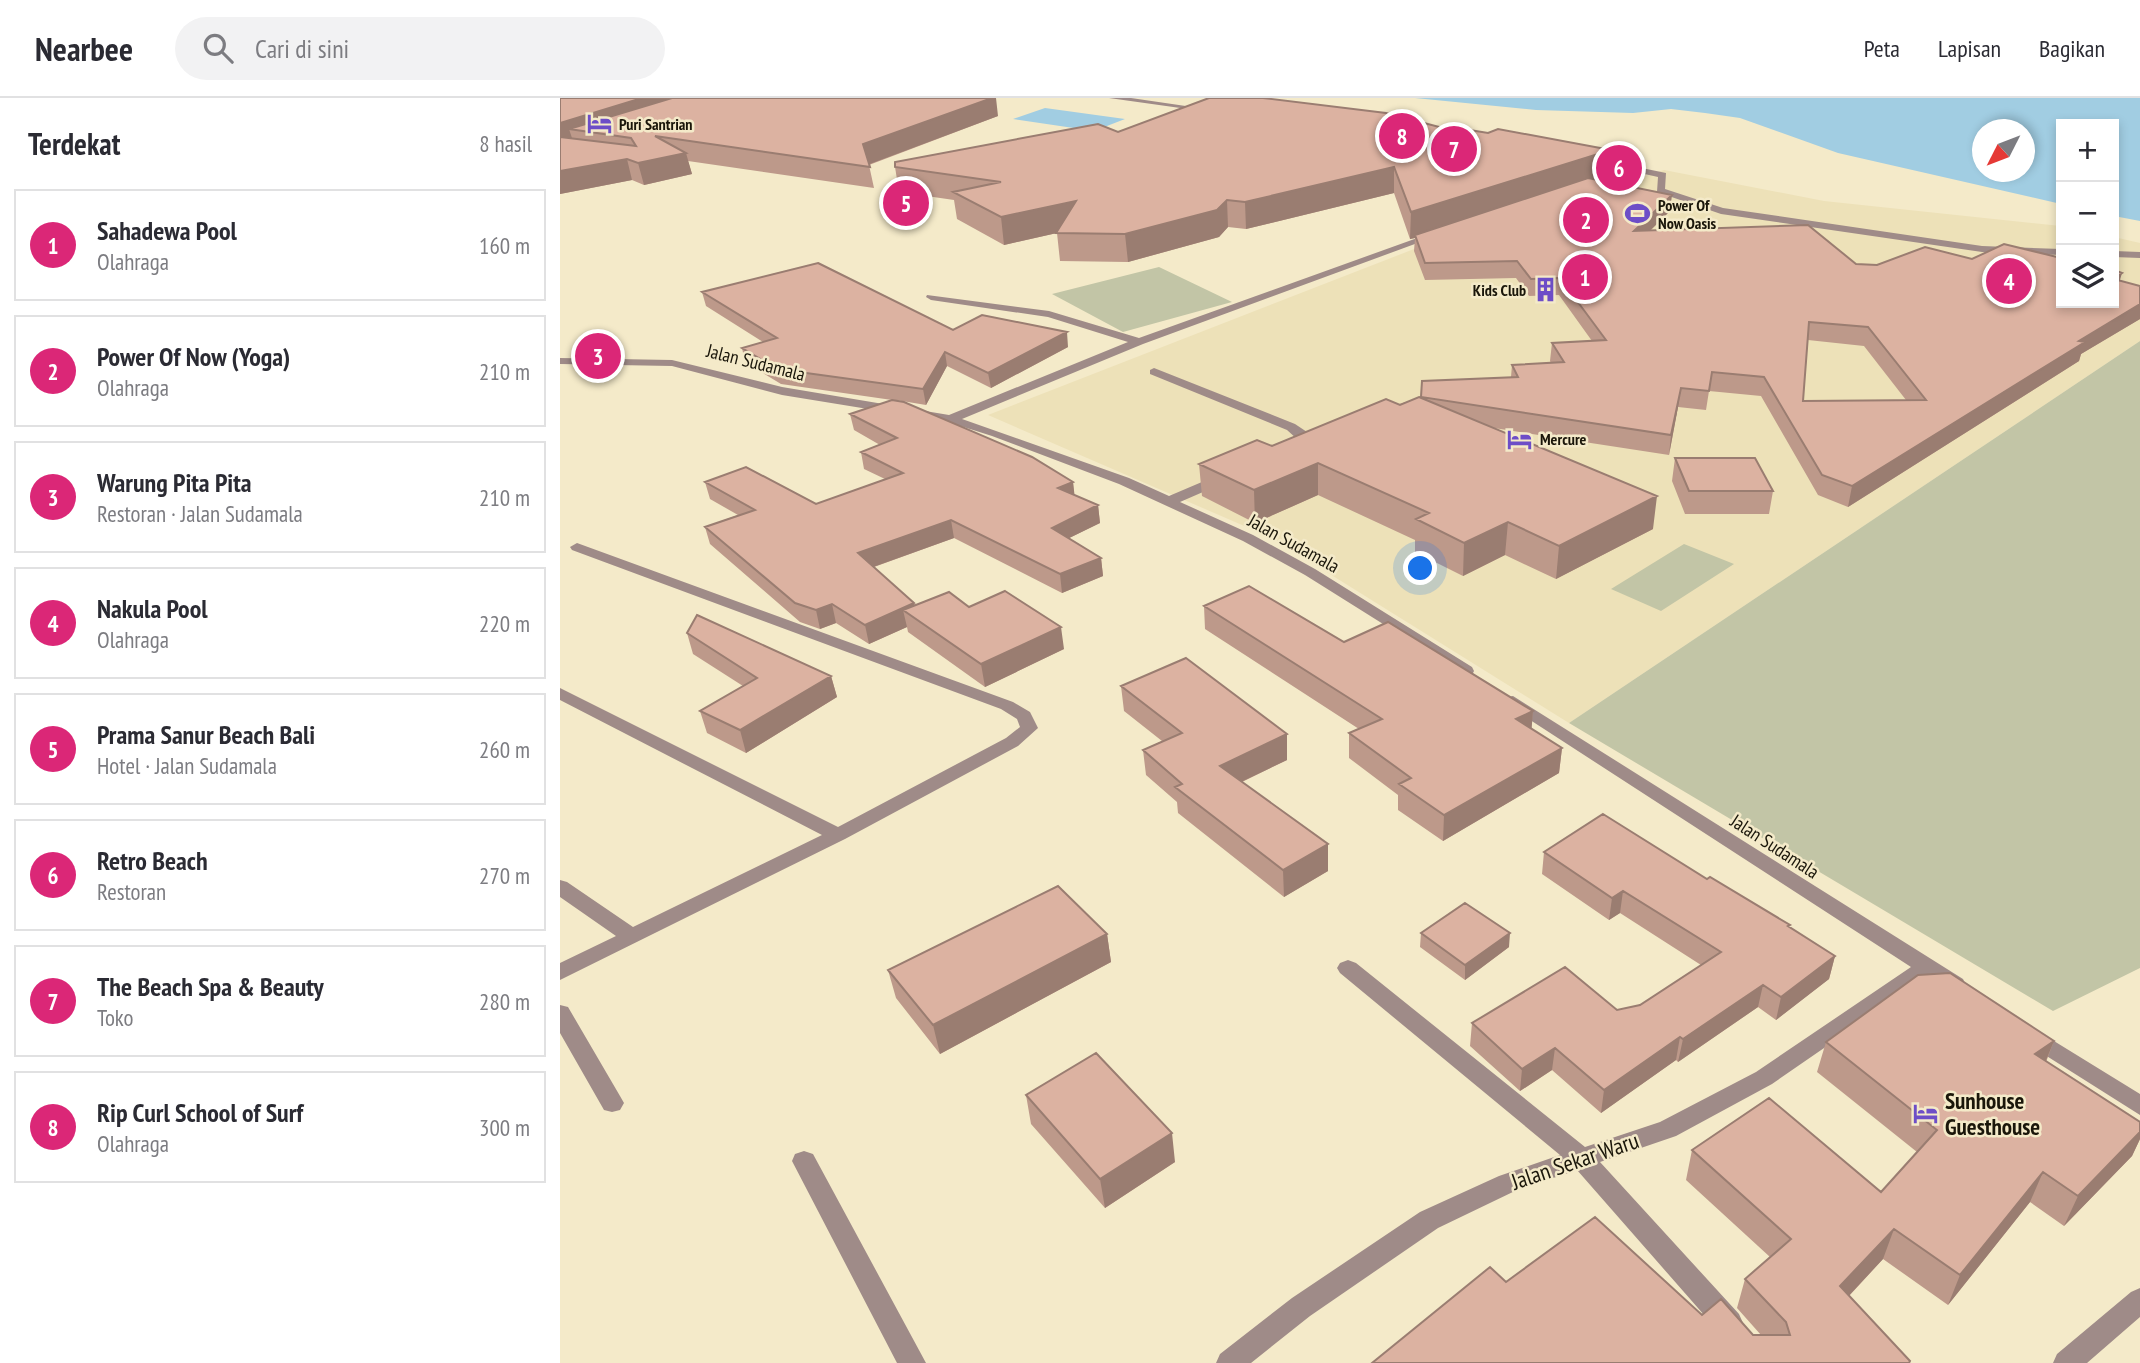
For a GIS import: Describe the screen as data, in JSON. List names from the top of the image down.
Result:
{
  "streets": {
    "street": ["Jalan Sudamala", "Jalan Sekar Waru"]
  },
  "crossings": [
    ["Jalan Sudamala", "Jalan Sekar Waru"]
  ],
  "places": {
    "hotel": ["Puri Santrian", "Mercure", "Sunhouse Guesthouse"],
    "sports": ["Power Of Now Oasis"],
    "building": ["Kids Club"]
  },
  "north": "bottom left",
  "page": {
    "header": "Nearbee",
    "search": "Cari di sini",
    "nav": ["Peta", "Lapisan", "Bagikan"],
    "heading": ["Terdekat", "8 hasil"],
    "pins": [
      "8",
      "7",
      "6",
      "5",
      "2",
      "1",
      "4",
      "3"
    ],
    "map_buttons": ["+", "−"],
    "list": [
      {
        "mark": "1",
        "name": "Sahadewa Pool",
        "note": "Olahraga",
        "value": "160 m"
      },
      {
        "mark": "2",
        "name": "Power Of Now (Yoga)",
        "note": "Olahraga",
        "value": "210 m"
      },
      {
        "mark": "3",
        "name": "Warung Pita Pita",
        "note": "Restoran · Jalan Sudamala",
        "value": "210 m"
      },
      {
        "mark": "4",
        "name": "Nakula Pool",
        "note": "Olahraga",
        "value": "220 m"
      },
      {
        "mark": "5",
        "name": "Prama Sanur Beach Bali",
        "note": "Hotel · Jalan Sudamala",
        "value": "260 m"
      },
      {
        "mark": "6",
        "name": "Retro Beach",
        "note": "Restoran",
        "value": "270 m"
      },
      {
        "mark": "7",
        "name": "The Beach Spa & Beauty",
        "note": "Toko",
        "value": "280 m"
      },
      {
        "mark": "8",
        "name": "Rip Curl School of Surf",
        "note": "Olahraga",
        "value": "300 m"
      }
    ]
  }
}
